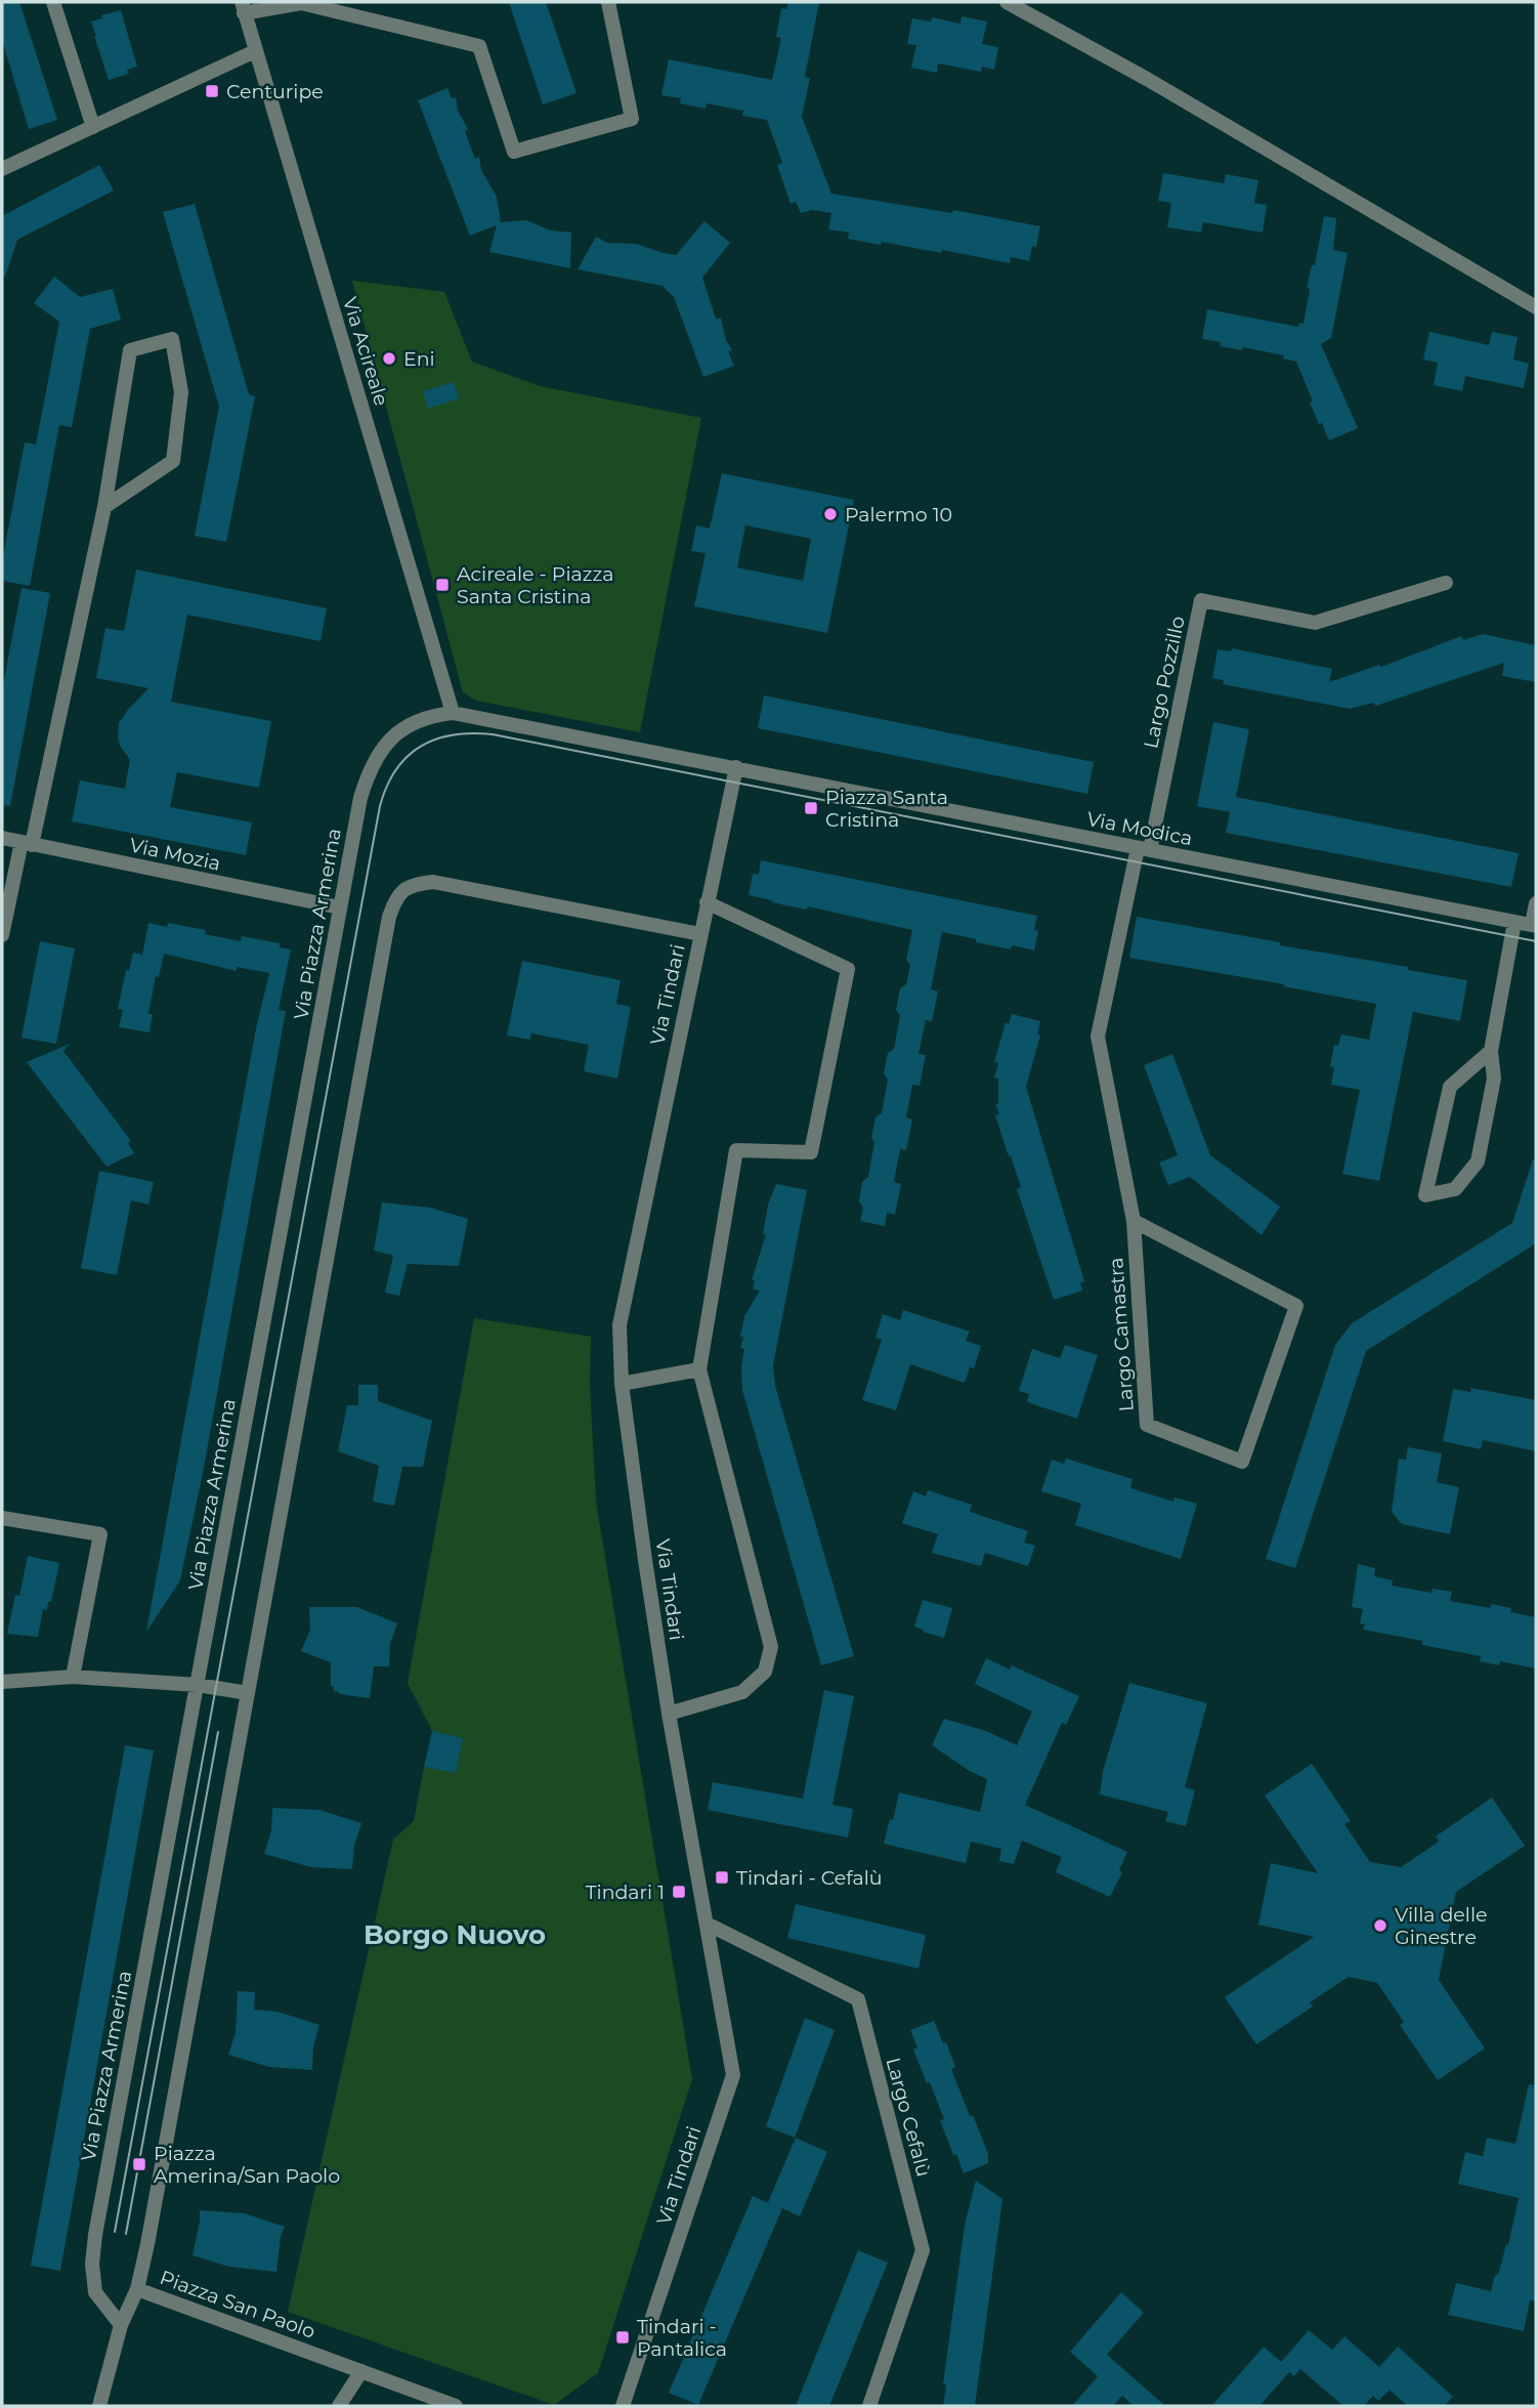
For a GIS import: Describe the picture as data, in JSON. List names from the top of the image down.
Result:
{
  "streets": {
    "street": [
      "Via Acireale",
      "Largo Pozzillo",
      "Via Modica",
      "Via Mozia",
      "Via Piazza Armerina",
      "Via Tindari",
      "Largo Camastra",
      "Largo Cefalù",
      "Piazza San Paolo"
    ]
  },
  "crossings": [
    ["Via Acireale", "Via Piazza Armerina"],
    ["Largo Pozzillo", "Via Modica"],
    ["Largo Pozzillo", "Largo Camastra"],
    ["Via Modica", "Via Tindari"],
    ["Via Modica", "Largo Camastra"],
    ["Via Mozia", "Via Piazza Armerina"],
    ["Via Piazza Armerina", "Piazza San Paolo"],
    ["Via Tindari", "Largo Cefalù"]
  ],
  "districts": ["Borgo Nuovo"],
  "places": {
    "transit": [
      "Centuripe",
      "Acireale - Piazza Santa Cristina",
      "Piazza Santa Cristina",
      "Tindari - Cefalù",
      "Tindari 1",
      "Piazza Amerina/San Paolo",
      "Tindari - Pantalica"
    ],
    "other": ["Eni", "Palermo 10", "Villa delle Ginestre"]
  }
}
